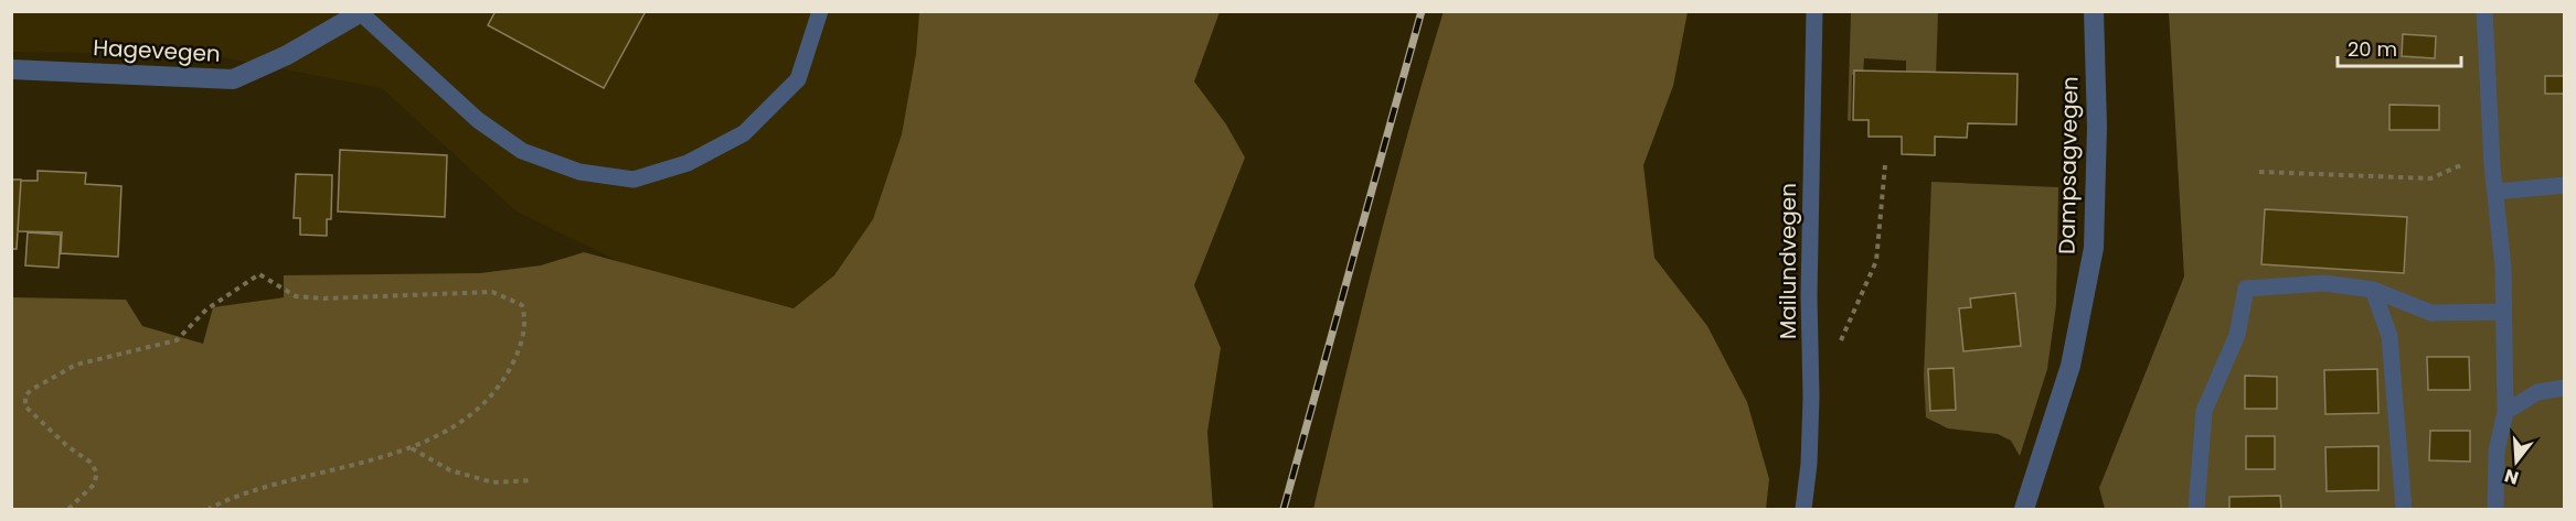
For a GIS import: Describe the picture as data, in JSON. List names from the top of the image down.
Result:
{
  "streets": {
    "street": ["Hagevegen", "Dampsagvegen"],
    "lane": ["Mailundvegen"]
  },
  "scale_bar": "20 m",
  "north": "bottom"
}
